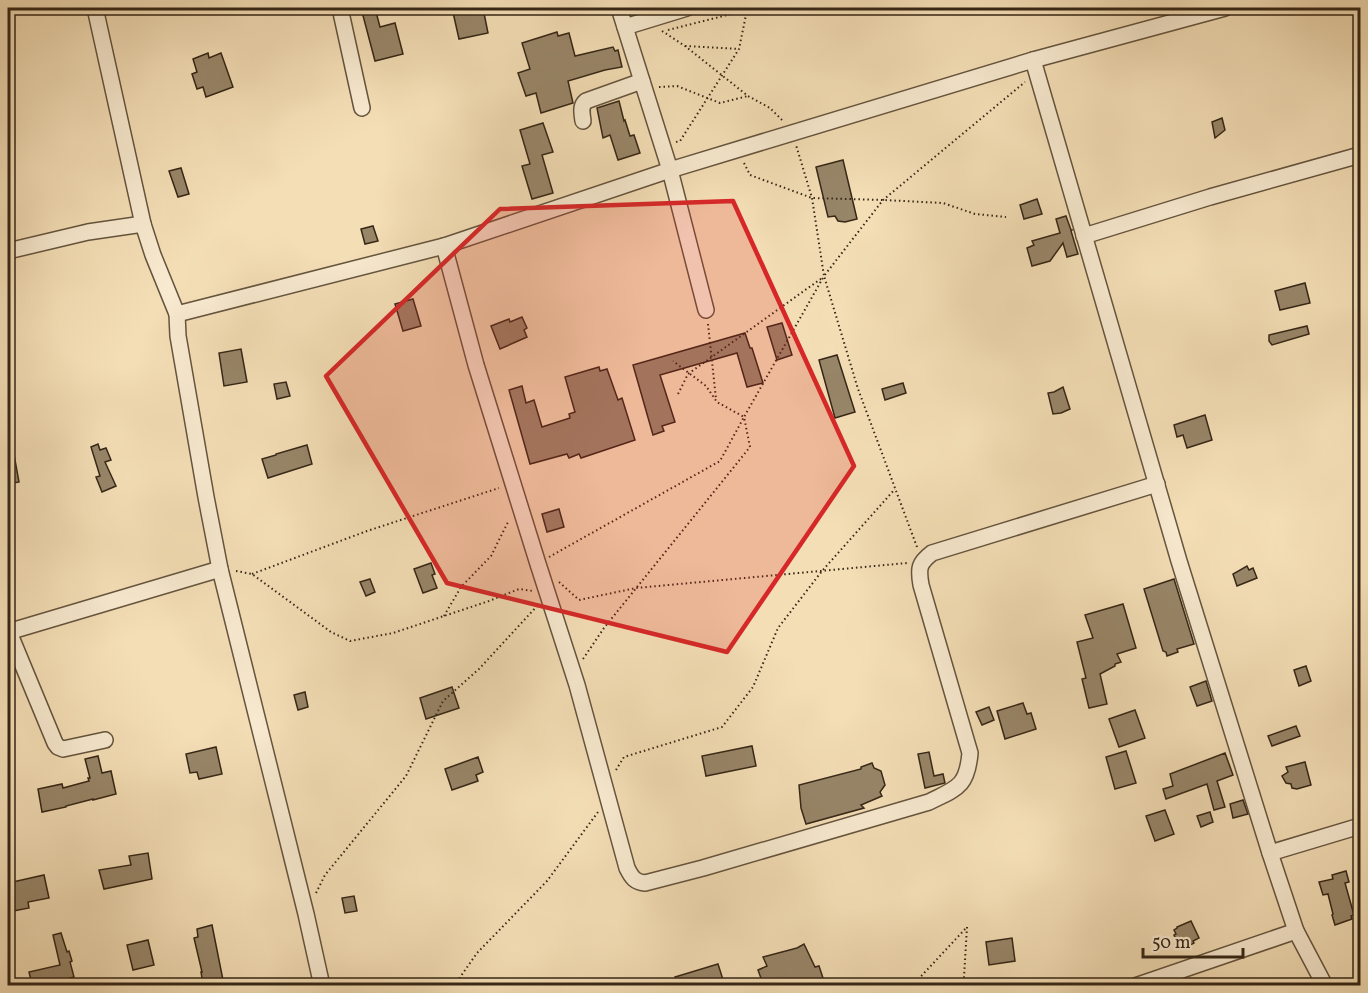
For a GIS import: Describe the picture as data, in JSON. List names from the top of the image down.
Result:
{
  "scale_bar": "50 m"
}
